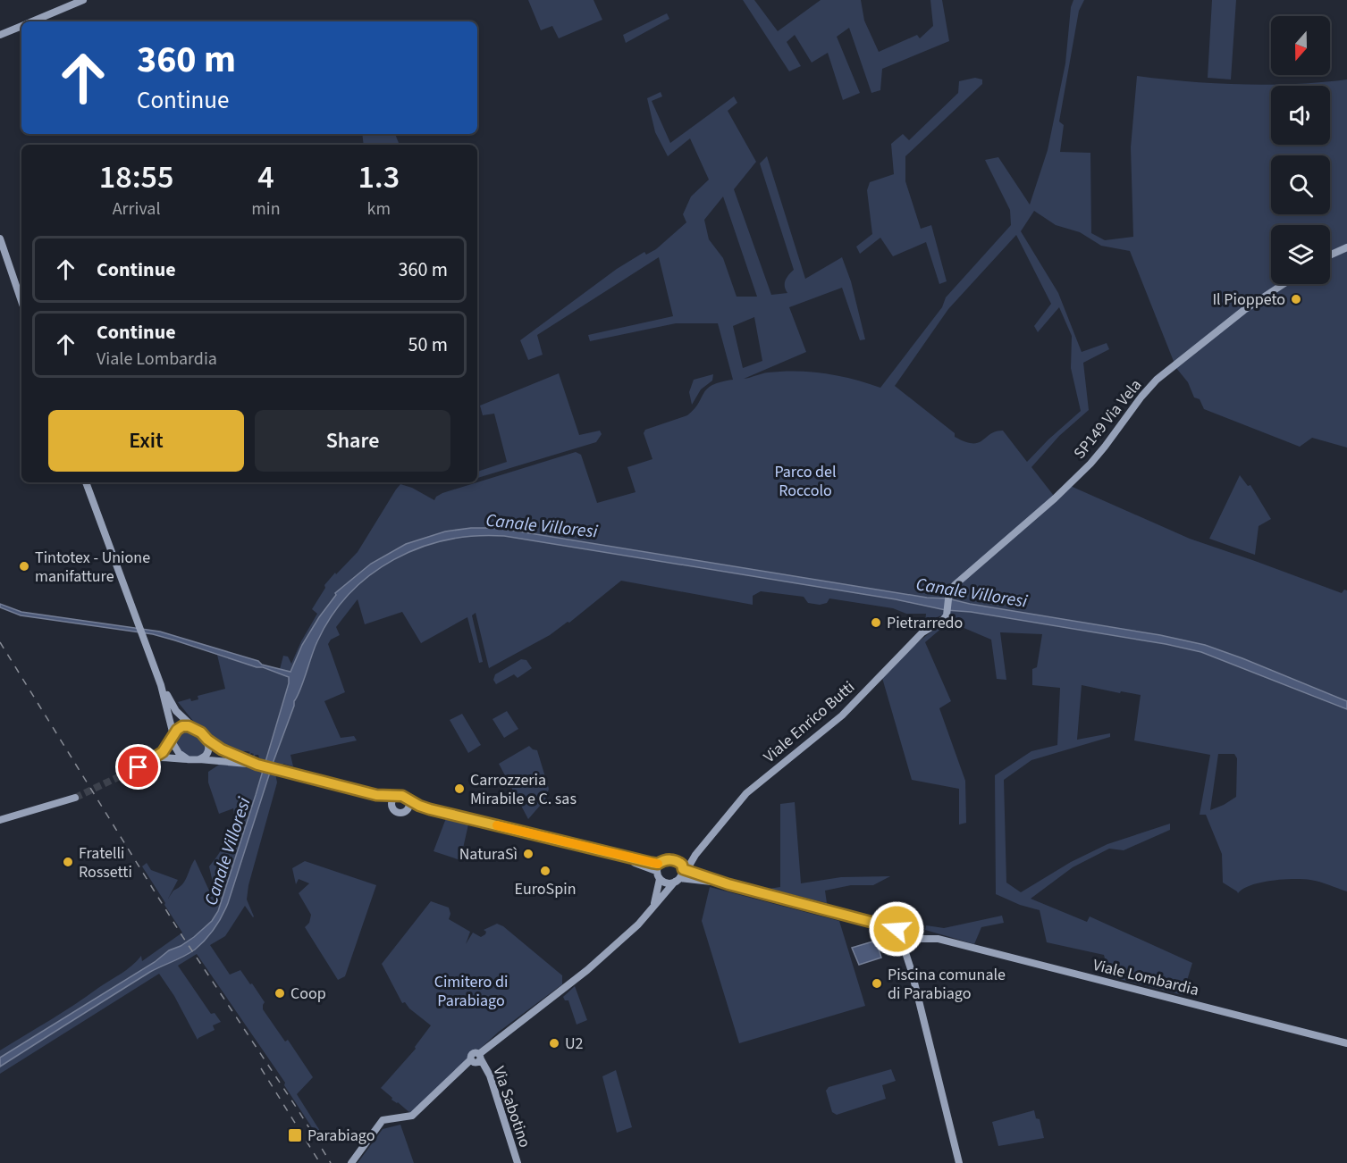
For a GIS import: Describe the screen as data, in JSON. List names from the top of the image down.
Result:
{
  "streets": {
    "main road": [
      "SP149 Via Vela",
      "Viale Enrico Butti",
      "Viale Lombardia",
      "Via Sabotino"
    ]
  },
  "crossings": [
    ["SP149 Via Vela", "Viale Enrico Butti"],
    ["Viale Enrico Butti", "Viale Lombardia"]
  ],
  "water": ["Canale Villoresi"],
  "parks": ["Parco del Roccolo", "Cimitero di Parabiago"],
  "places": {
    "other": [
      "Il Pioppeto",
      "Tintotex - Unione manifatture",
      "Pietrarredo",
      "Carrozzeria Mirabile e C. sas",
      "NaturaSì",
      "Fratelli Rossetti",
      "EuroSpin",
      "Piscina comunale di Parabiago",
      "Coop",
      "U2"
    ],
    "transit": ["Parabiago"]
  },
  "north": "bottom",
  "page": {
    "turn": ["360 m", "Continue"],
    "eta": [
      "18:55",
      "Arrival",
      "4",
      "min",
      "1.3",
      "km"
    ],
    "list": [
      {
        "name": "Continue",
        "value": "360 m"
      },
      {
        "name": "Continue",
        "note": "Viale Lombardia",
        "value": "50 m"
      }
    ],
    "buttons": ["Exit", "Share"]
  }
}
